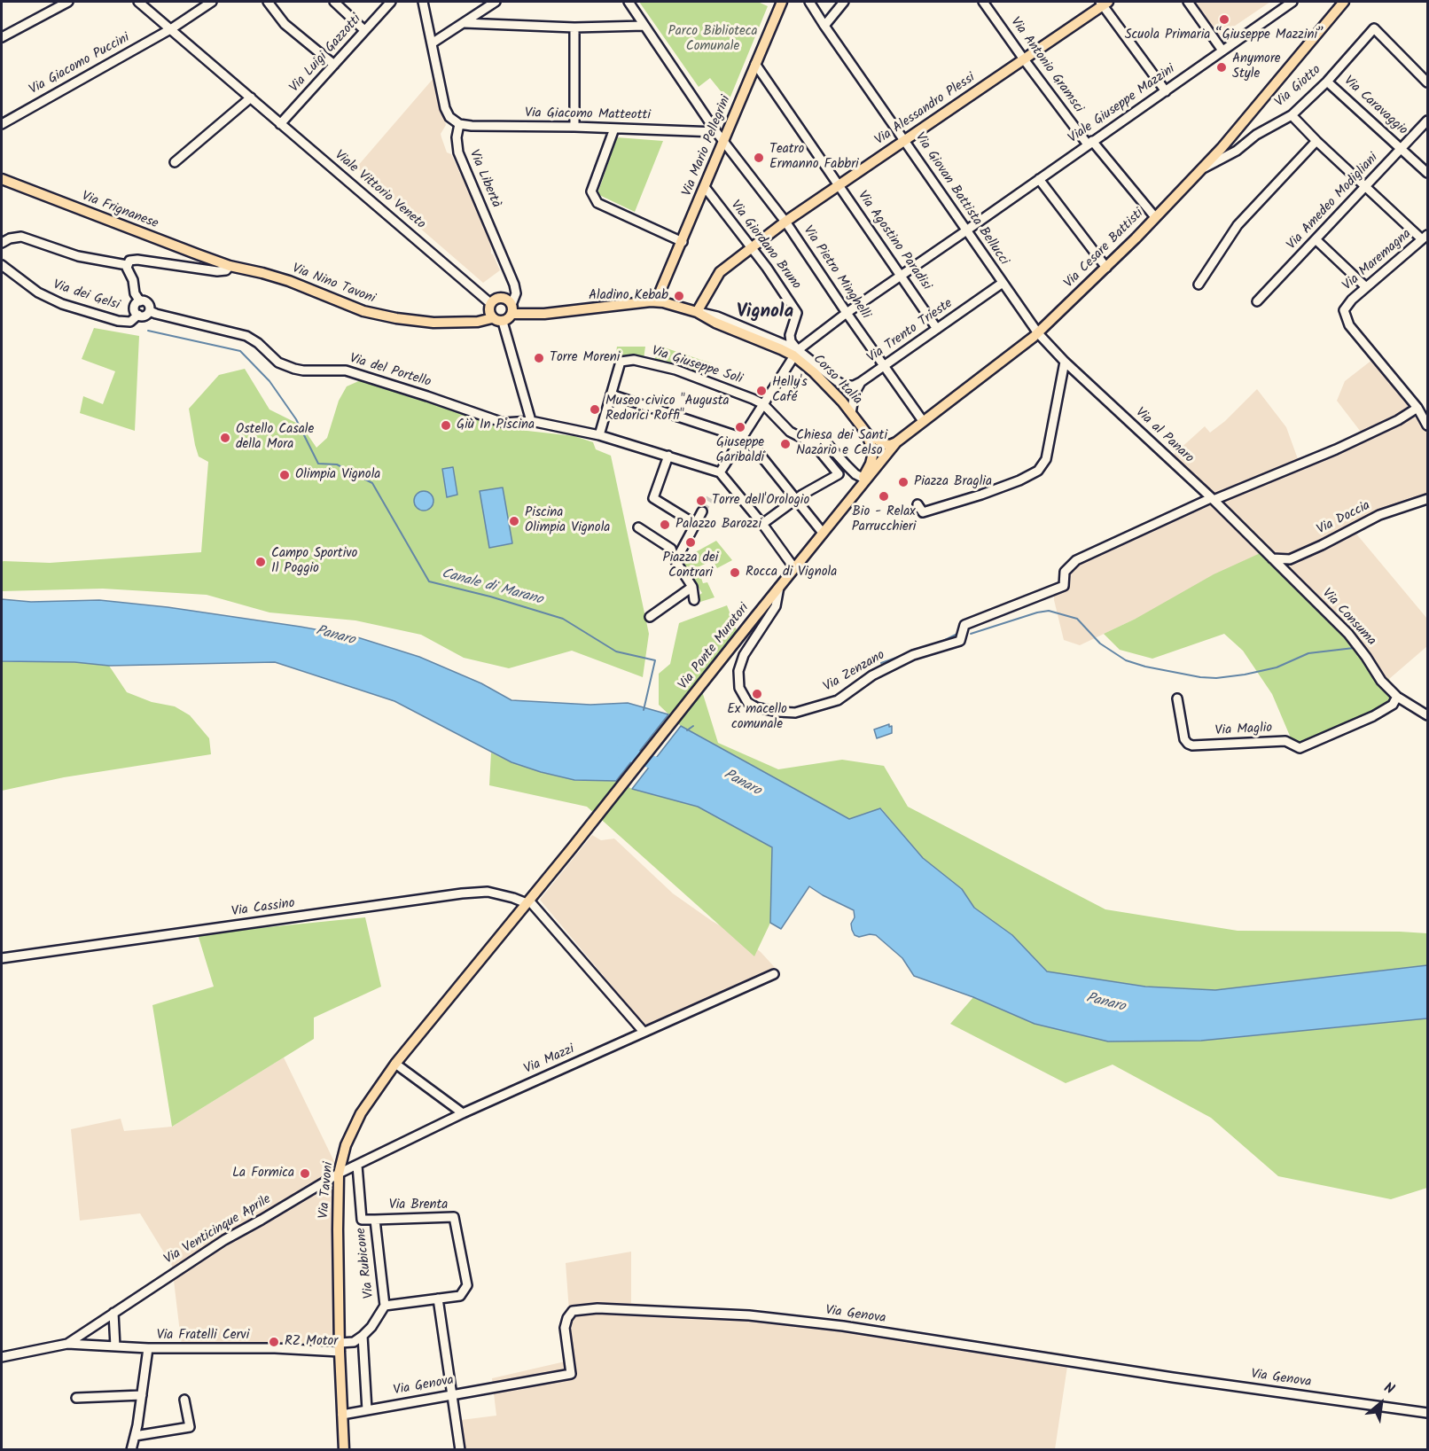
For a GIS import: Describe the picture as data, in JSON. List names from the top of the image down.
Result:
{
  "streets": {
    "main road": [
      "Via Alessandro Plessi",
      "Via Mario Pellegrini",
      "Via Frignanese",
      "Via Cesare Battisti",
      "Via Nino Tavoni",
      "Corso Italia",
      "Via Ponte Muratori",
      "Via Tavoni"
    ],
    "street": [
      "Via Luigi Gazzotti",
      "Via Giacomo Puccini",
      "Via Antonio Gramsci",
      "Via Giotto",
      "Viale Giuseppe Mazzini",
      "Via Caravaggio",
      "Via Giacomo Matteotti",
      "Via Libertà",
      "Viale Vittorio Veneto",
      "Via Giovan Battista Bellucci",
      "Via Amedeo Modigliani",
      "Via Agostino Paradisi",
      "Via Giordano Bruno",
      "Via Maremagna",
      "Via Pietro Minghelli",
      "Via dei Gelsi",
      "Via Trento Trieste",
      "Via Giuseppe Soli",
      "Via del Portello",
      "Via al Panaro",
      "Via Doccia",
      "Via Consuma",
      "Via Zenzano",
      "Via Maglio",
      "Via Cassino",
      "Via Mazzi",
      "Via Brenta",
      "Via Venticinque Aprile",
      "Via Rubicone",
      "Via Genova",
      "Via Fratelli Cervi"
    ]
  },
  "crossings": [
    ["Via Luigi Gazzotti", "Viale Vittorio Veneto"],
    ["Via Giacomo Puccini", "Viale Vittorio Veneto"],
    ["Via Antonio Gramsci", "Viale Giuseppe Mazzini"],
    ["Via Antonio Gramsci", "Via Alessandro Plessi"],
    ["Via Antonio Gramsci", "Via Cesare Battisti"],
    ["Via Giotto", "Via Caravaggio"],
    ["Via Giotto", "Via Cesare Battisti"],
    ["Viale Giuseppe Mazzini", "Via Giovan Battista Bellucci"],
    ["Viale Giuseppe Mazzini", "Via Agostino Paradisi"],
    ["Viale Giuseppe Mazzini", "Via Giordano Bruno"],
    ["Viale Giuseppe Mazzini", "Via Pietro Minghelli"],
    ["Viale Giuseppe Mazzini", "Corso Italia"],
    ["Via Caravaggio", "Via Amedeo Modigliani"],
    ["Via Alessandro Plessi", "Via Giovan Battista Bellucci"],
    ["Via Alessandro Plessi", "Via Agostino Paradisi"],
    ["Via Alessandro Plessi", "Via Giordano Bruno"],
    ["Via Alessandro Plessi", "Via Pietro Minghelli"],
    ["Via Alessandro Plessi", "Corso Italia"],
    ["Via Giacomo Matteotti", "Via Libertà"],
    ["Via Giacomo Matteotti", "Via Pietro Minghelli"],
    ["Via Mario Pellegrini", "Via Agostino Paradisi"],
    ["Via Mario Pellegrini", "Via Giordano Bruno"],
    ["Via Mario Pellegrini", "Via Pietro Minghelli"],
    ["Via Mario Pellegrini", "Corso Italia"],
    ["Via Libertà", "Viale Vittorio Veneto"],
    ["Via Libertà", "Via Nino Tavoni"],
    ["Viale Vittorio Veneto", "Via Nino Tavoni"],
    ["Via Giovan Battista Bellucci", "Via Cesare Battisti"],
    ["Via Giovan Battista Bellucci", "Via Trento Trieste"],
    ["Via Giovan Battista Bellucci", "Via al Panaro"],
    ["Via Frignanese", "Via Nino Tavoni"],
    ["Via Agostino Paradisi", "Via Trento Trieste"],
    ["Via Giordano Bruno", "Corso Italia"],
    ["Via Cesare Battisti", "Via Pietro Minghelli"],
    ["Via Cesare Battisti", "Corso Italia"],
    ["Via Cesare Battisti", "Via al Panaro"],
    ["Via Cesare Battisti", "Via Ponte Muratori"],
    ["Via Pietro Minghelli", "Via Trento Trieste"],
    ["Via dei Gelsi", "Via del Portello"],
    ["Via Trento Trieste", "Corso Italia"],
    ["Corso Italia", "Via Ponte Muratori"],
    ["Via al Panaro", "Via Doccia"],
    ["Via al Panaro", "Via Consuma"],
    ["Via al Panaro", "Via Zenzano"],
    ["Via Doccia", "Via Consuma"],
    ["Via Consuma", "Via Maglio"],
    ["Via Ponte Muratori", "Via Zenzano"],
    ["Via Ponte Muratori", "Via Tavoni"],
    ["Via Cassino", "Via Tavoni"],
    ["Via Mazzi", "Via Tavoni"],
    ["Via Mazzi", "Via Venticinque Aprile"],
    ["Via Mazzi", "Via Rubicone"],
    ["Via Tavoni", "Via Venticinque Aprile"],
    ["Via Tavoni", "Via Genova"],
    ["Via Tavoni", "Via Fratelli Cervi"],
    ["Via Brenta", "Via Rubicone"],
    ["Via Venticinque Aprile", "Via Fratelli Cervi"],
    ["Via Rubicone", "Via Fratelli Cervi"]
  ],
  "districts": ["Vignola"],
  "water": ["Canale di Marano", "Panaro"],
  "parks": ["Parco Biblioteca Comunale"],
  "places": [
    "Scuola Primaria “Giuseppe Mazzini”",
    "Anymore Style",
    "Teatro Ermanno Fabbri",
    "Aladino Kebab",
    "Torre Moreni",
    "Helly's Café",
    "Museo civico \"Augusta Redorici Roffi\"",
    "Giù In Piscina",
    "Giuseppe Garibaldi",
    "Ostello Casale della Mora",
    "Chiesa dei Santi Nazario e Celso",
    "Olimpia Vignola",
    "Piazza Braglia",
    "Bio - Relax Parrucchieri",
    "Torre dell'Orologio",
    "Piscina Olimpia Vignola",
    "Palazzo Barozzi",
    "Piazza dei Contrari",
    "Campo Sportivo Il Poggio",
    "Rocca di Vignola",
    "Ex macello comunale",
    "La Formica",
    "RZ Motor"
  ],
  "north": "top right"
}
